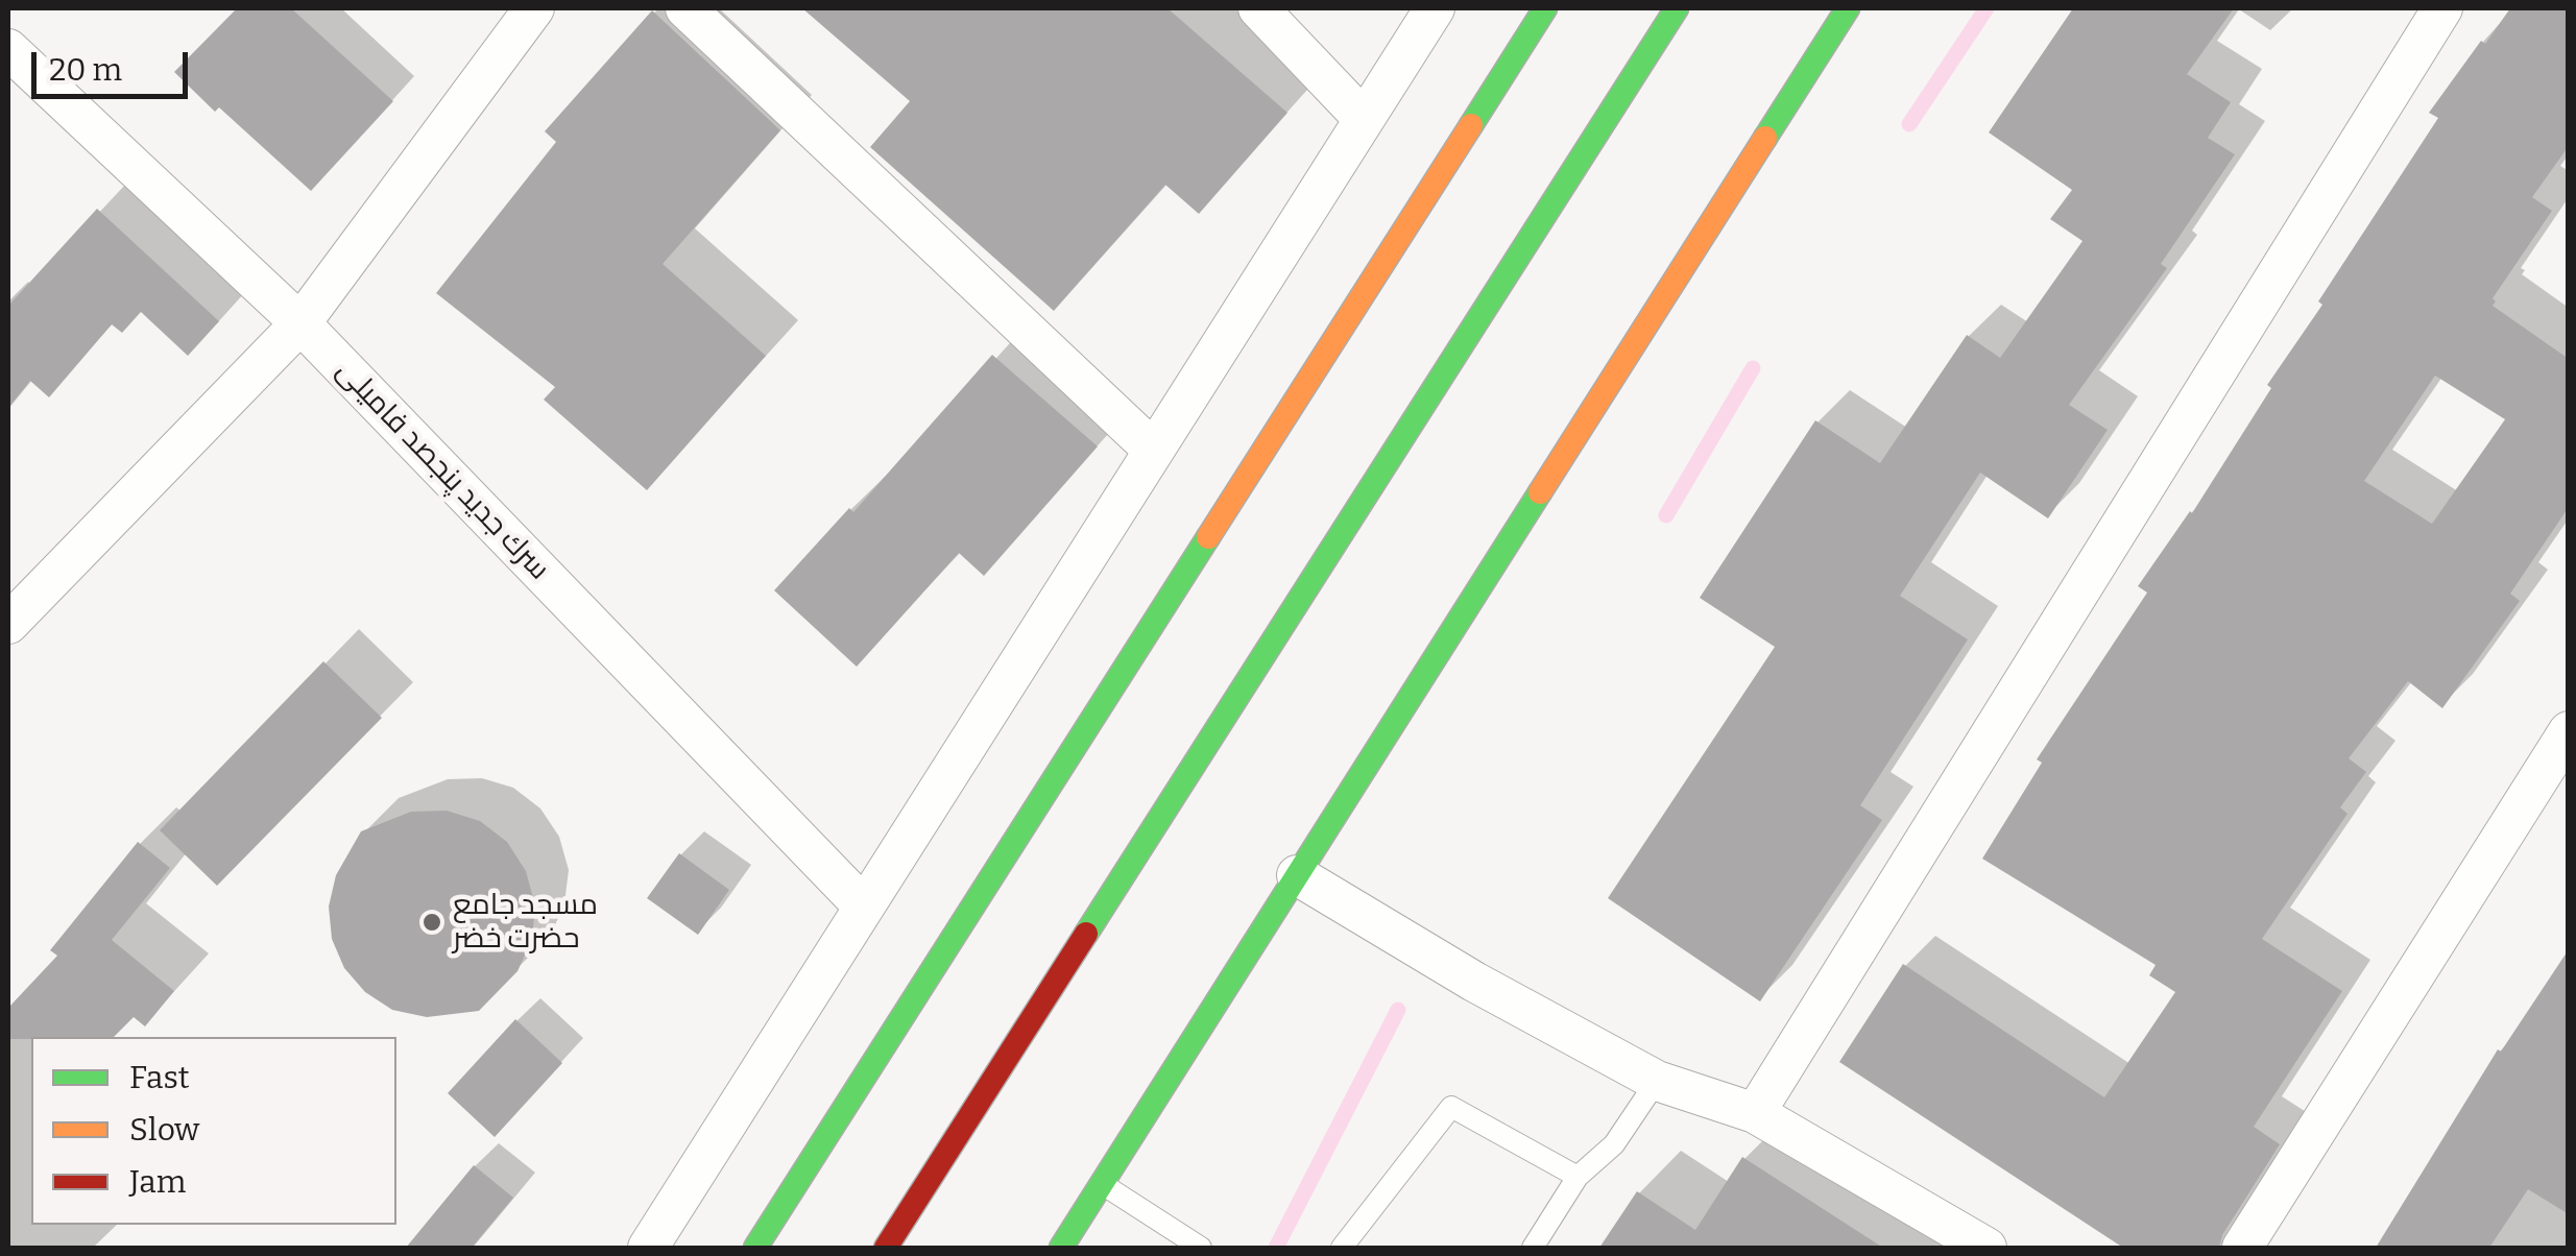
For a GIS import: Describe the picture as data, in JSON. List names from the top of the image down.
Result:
{
  "streets": {
    "street": ["سرك جدید پنجصد فامیلی"]
  },
  "places": ["مسجد جامع حضرت خضر"],
  "legend": ["Fast", "Slow", "Jam"],
  "scale_bar": "20 m"
}
